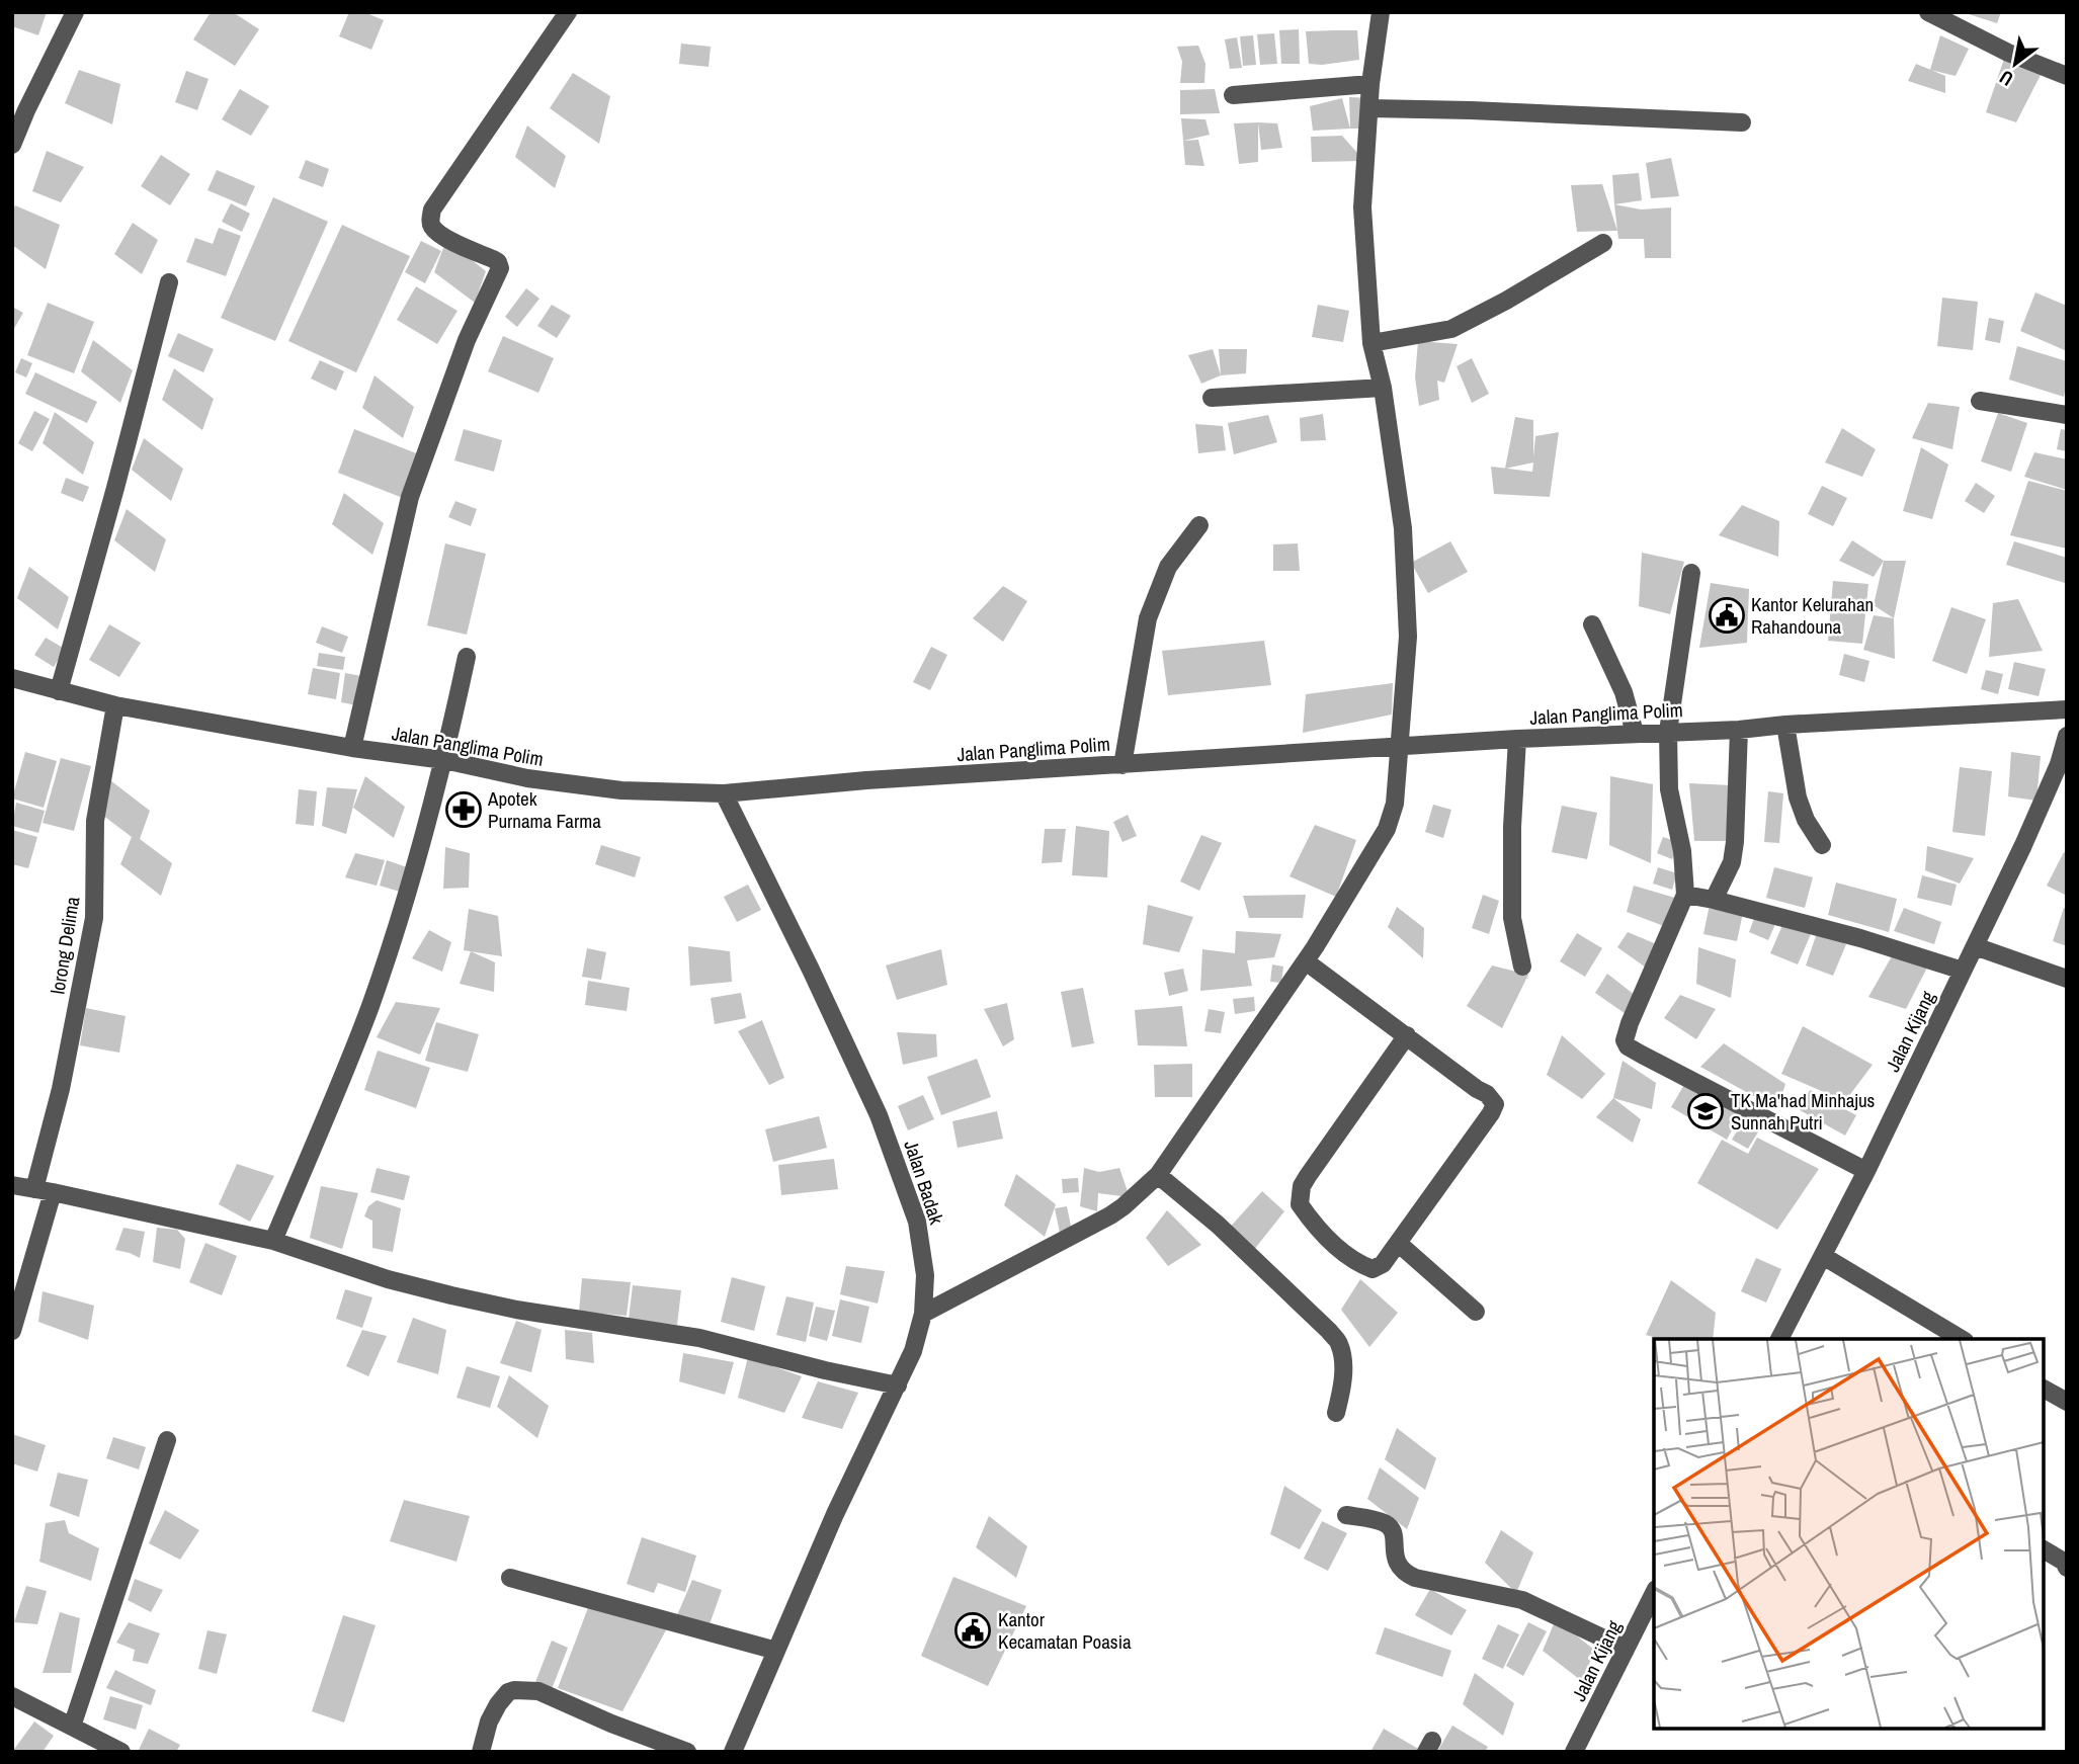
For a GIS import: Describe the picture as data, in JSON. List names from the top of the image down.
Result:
{
  "streets": {
    "street": [
      "Jalan Panglima Polim",
      "lorong Delima",
      "Jalan Kijang",
      "Jalan Badak"
    ]
  },
  "crossings": [
    ["Jalan Panglima Polim", "lorong Delima"],
    ["Jalan Panglima Polim", "Jalan Badak"]
  ],
  "places": {
    "public building": ["Kantor Kelurahan Rahandouna", "Kantor Kecamatan Poasia"],
    "pharmacy": ["Apotek Purnama Farma"],
    "school or university": ["TK Ma'had Minhajus Sunnah Putri"]
  },
  "north": "bottom left"
}
